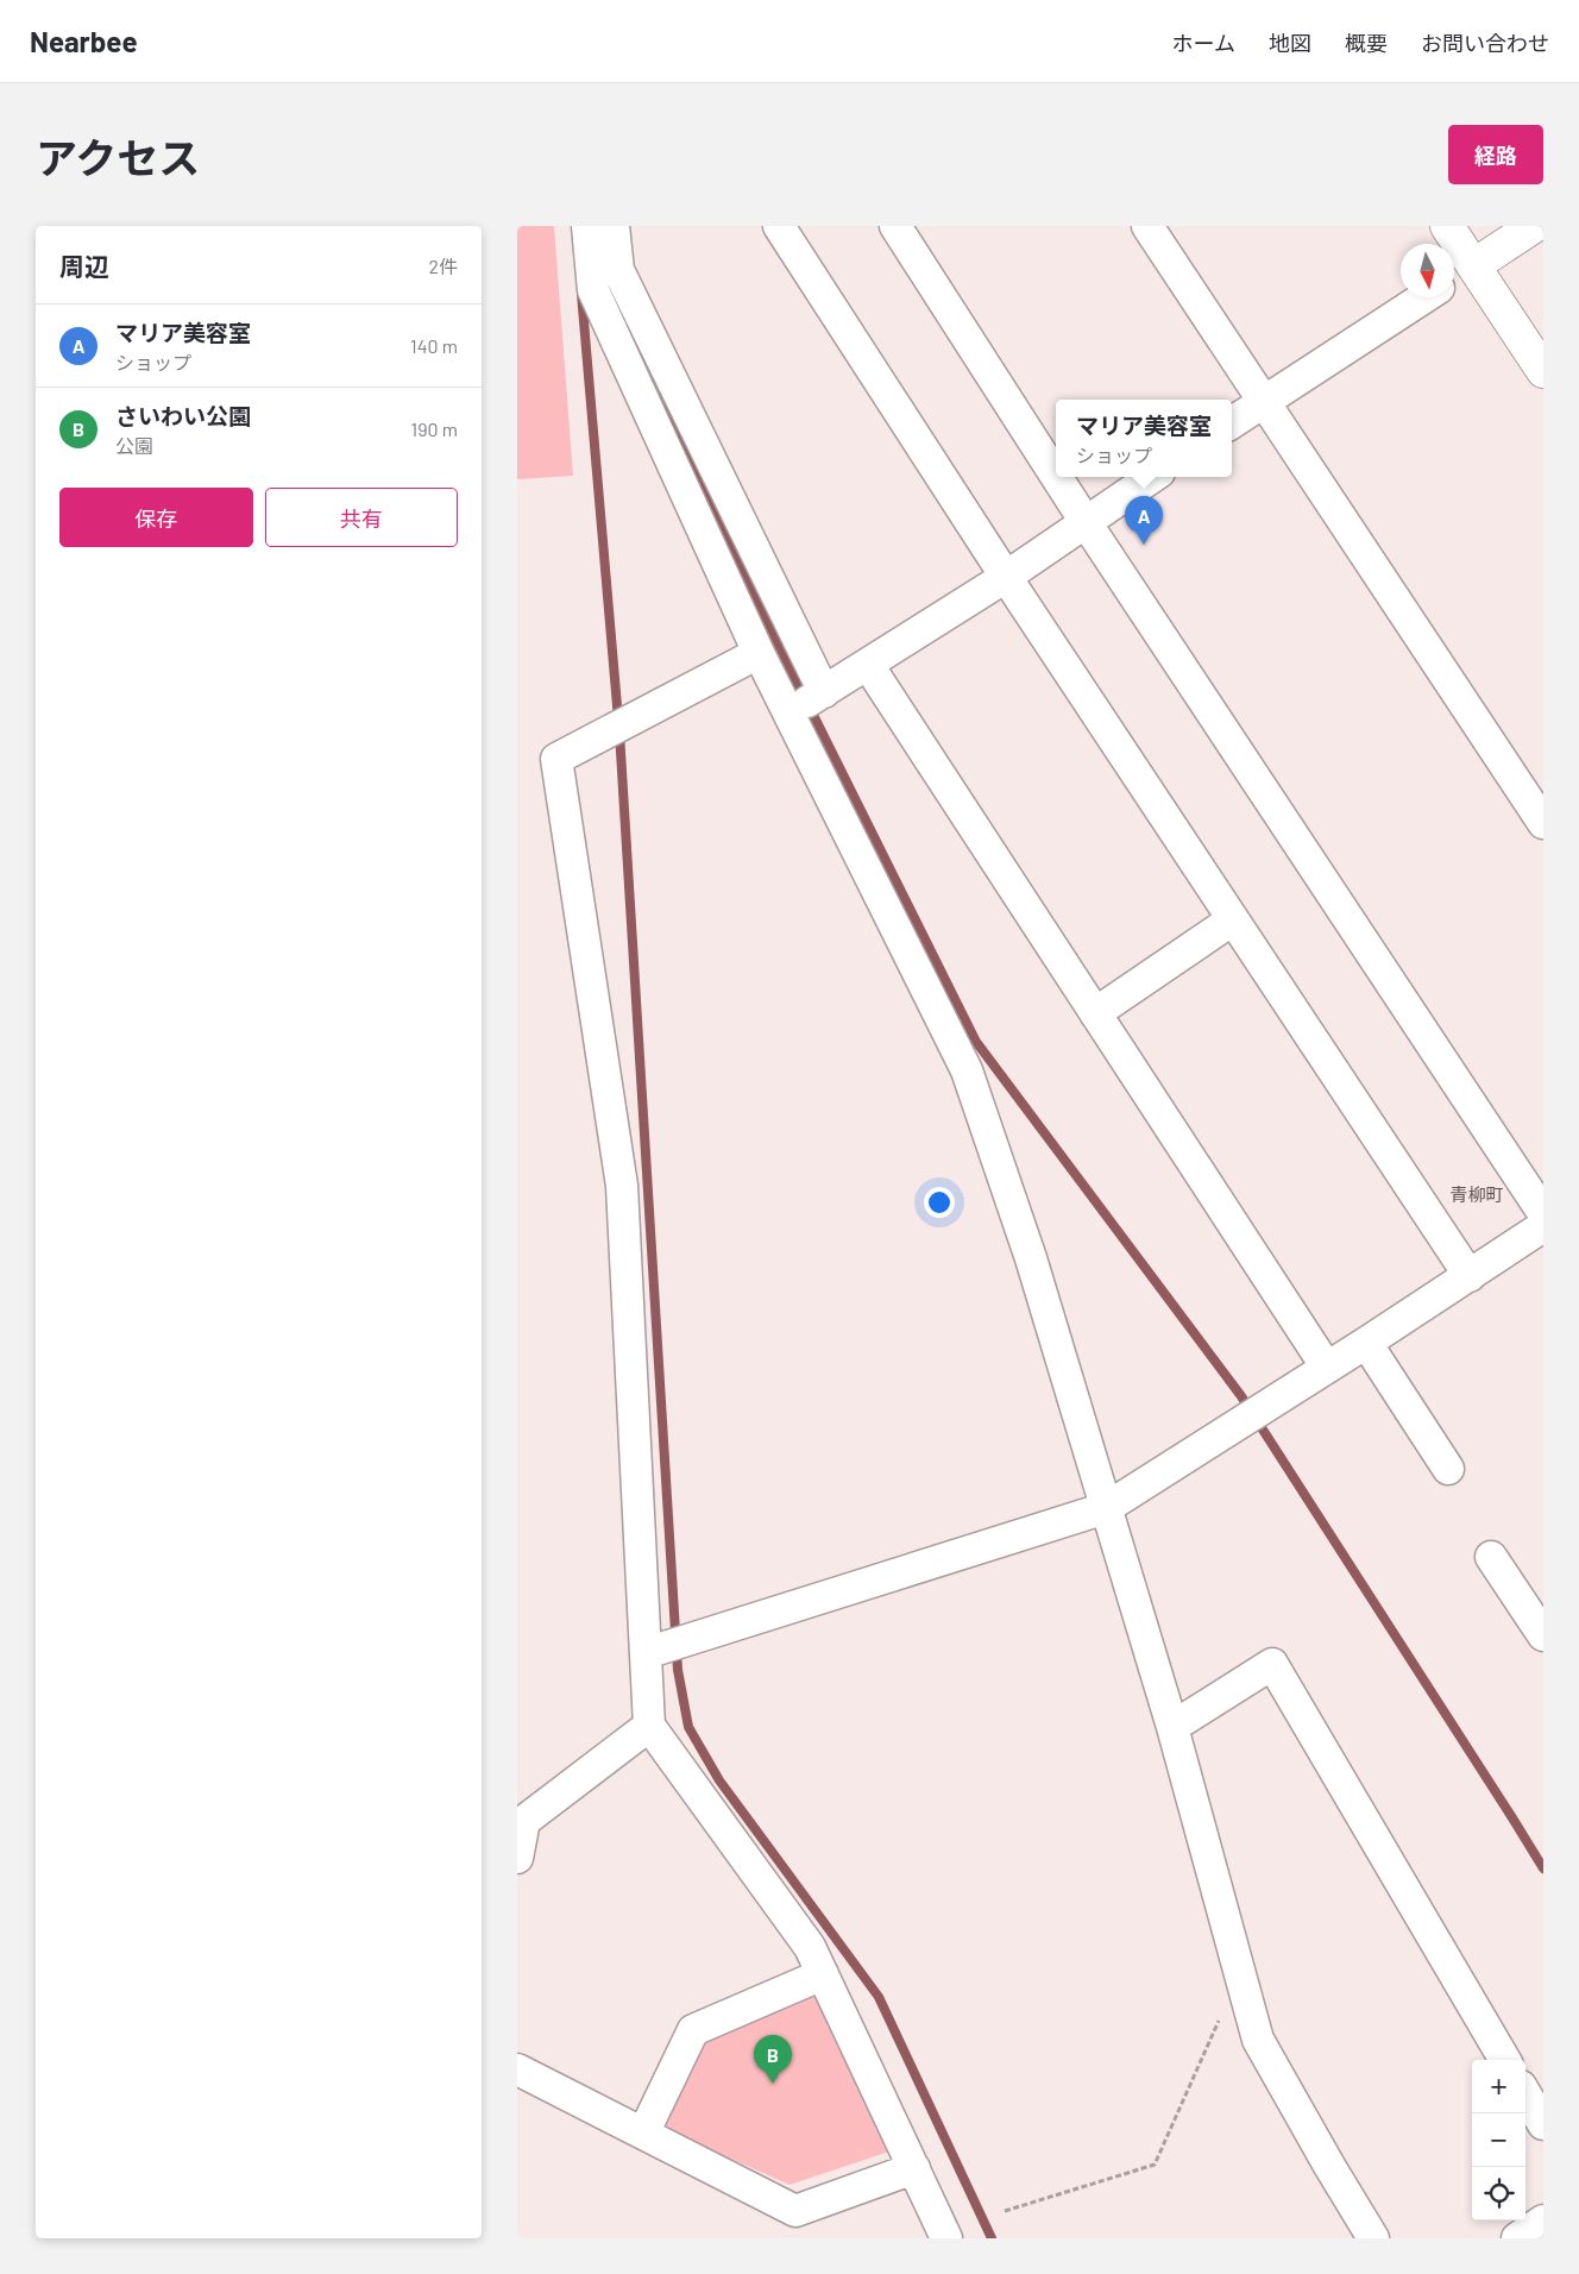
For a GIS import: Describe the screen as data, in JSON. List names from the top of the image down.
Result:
{
  "districts": ["青柳町"],
  "north": "bottom",
  "page": {
    "header": "Nearbee",
    "nav": [
      "ホーム",
      "地図",
      "概要",
      "お問い合わせ"
    ],
    "title": "アクセス",
    "buttons": [
      "経路",
      ["保存", "共有"]
    ],
    "heading": ["周辺", "2件"],
    "list": [
      {
        "mark": "A",
        "name": "マリア美容室",
        "note": "ショップ",
        "value": "140 m"
      },
      {
        "mark": "B",
        "name": "さいわい公園",
        "note": "公園",
        "value": "190 m"
      }
    ],
    "popup": ["マリア美容室", "ショップ"],
    "pins": ["A", "B"],
    "map_buttons": ["+", "−"]
  }
}
